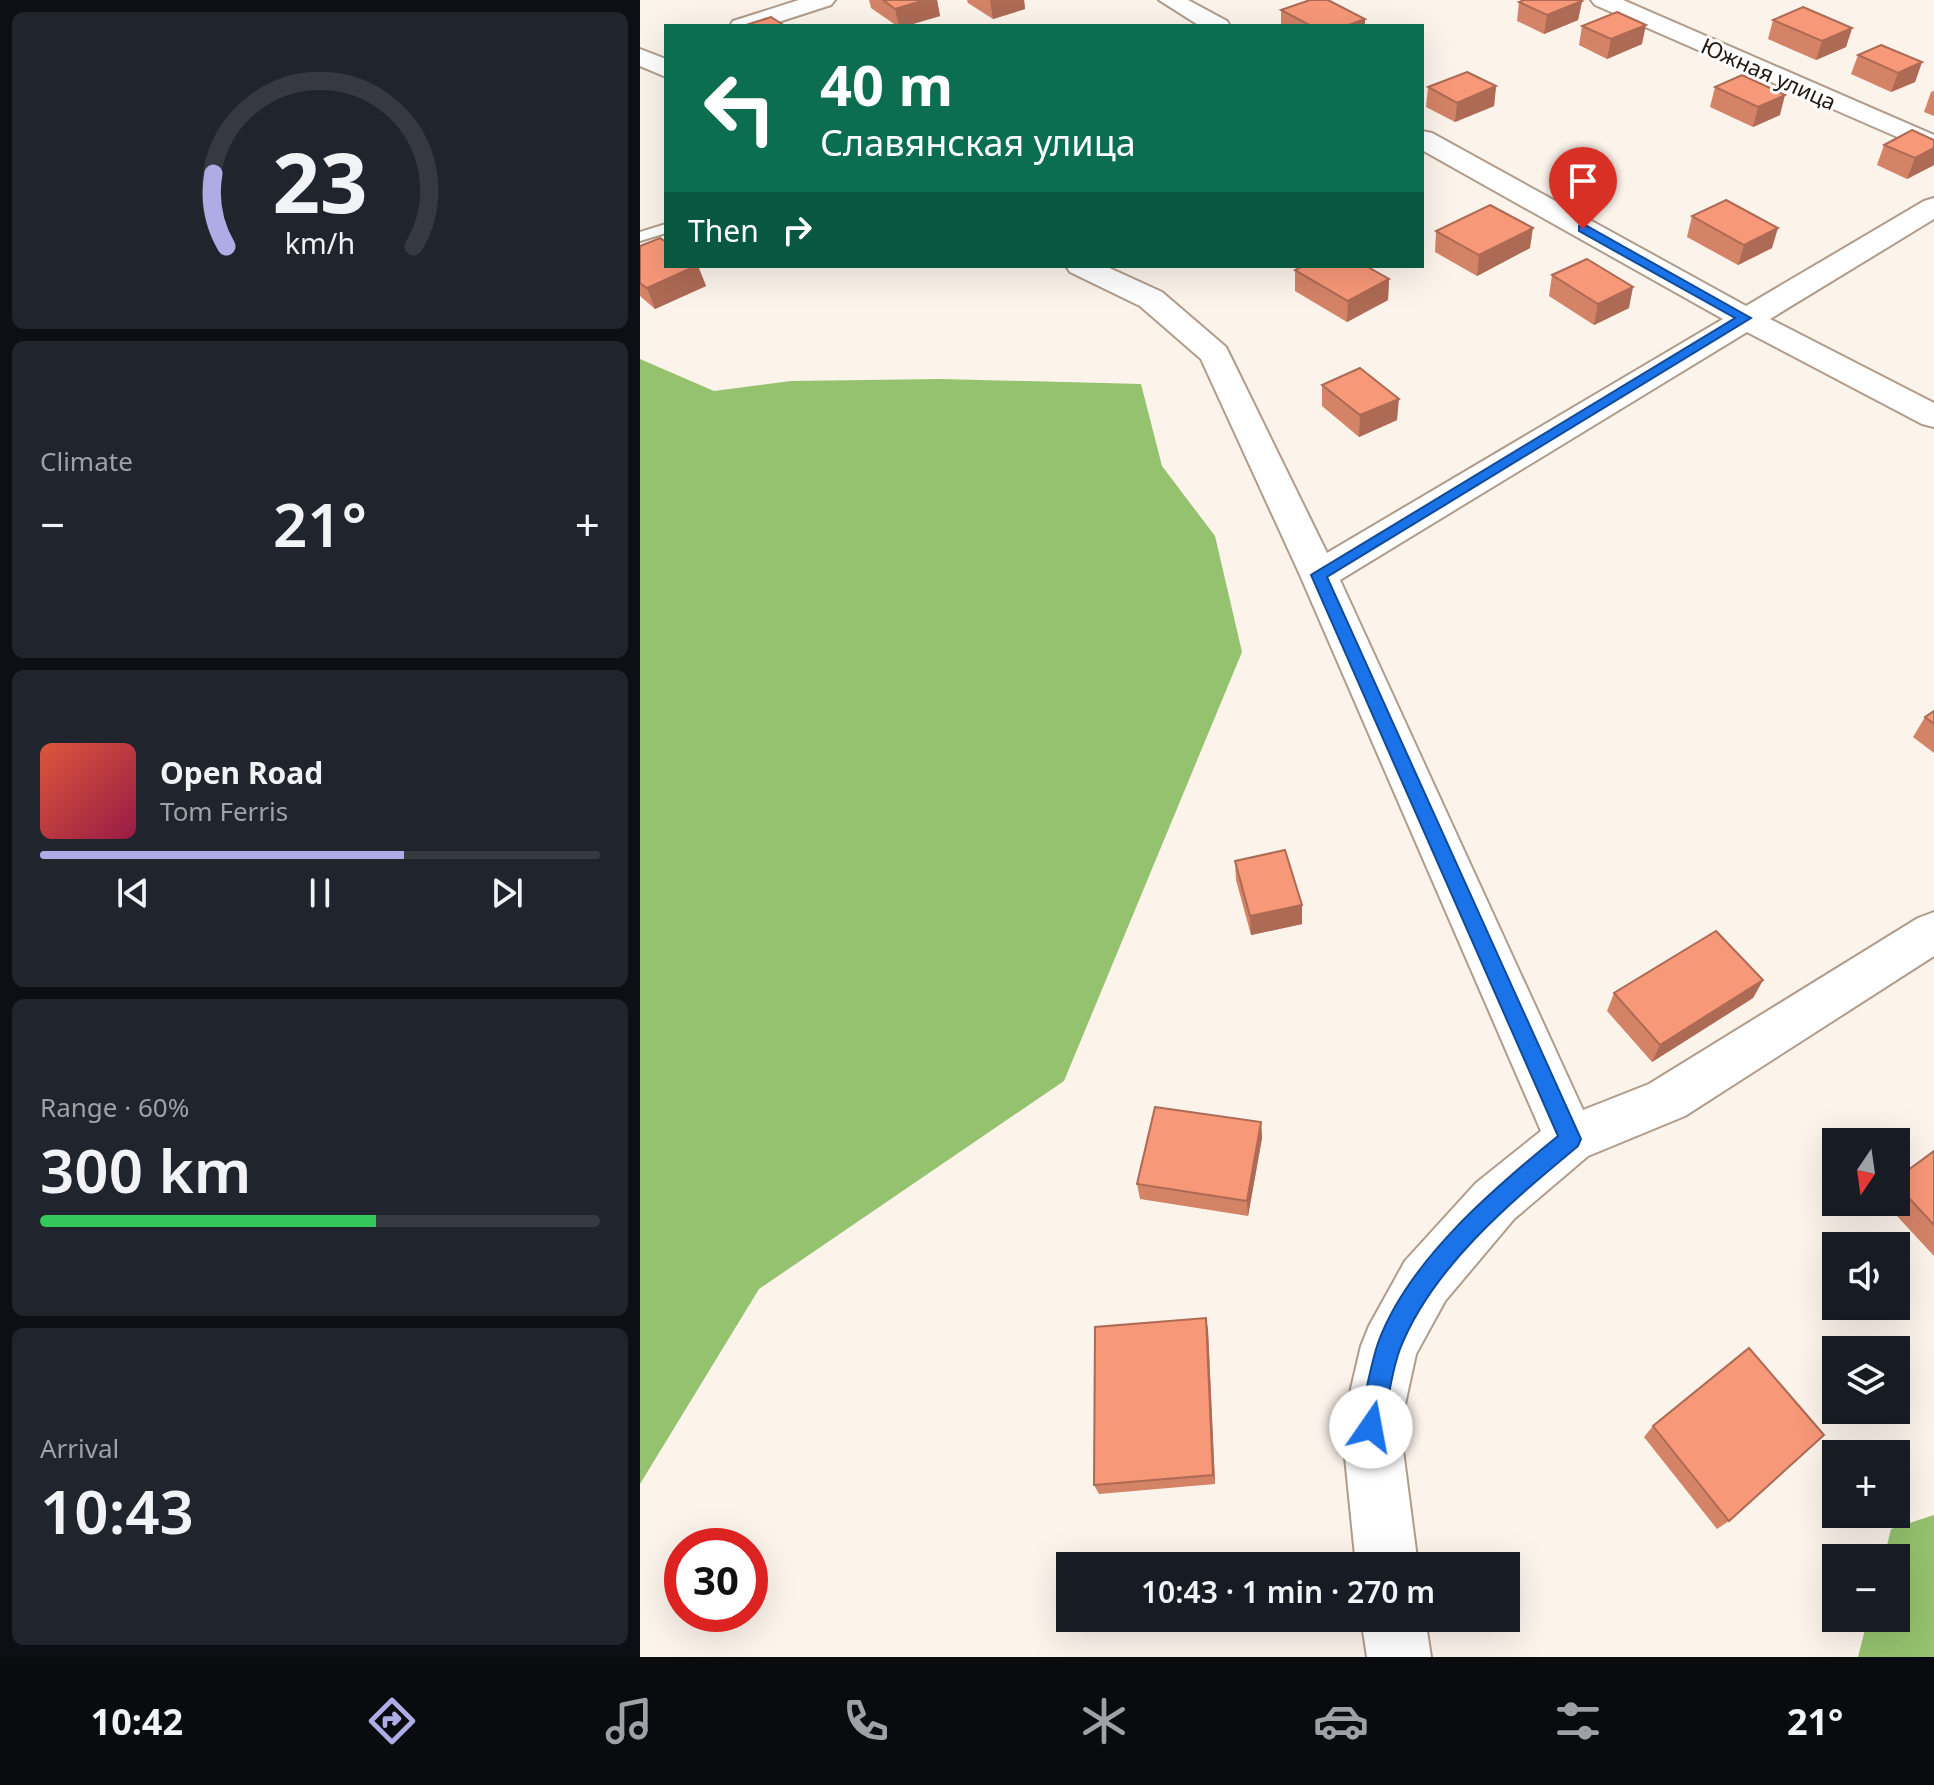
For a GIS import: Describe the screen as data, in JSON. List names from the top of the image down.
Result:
{
  "streets": {
    "street": ["Южная улица"]
  },
  "north": "bottom",
  "page": {
    "turn": ["40 m", "Славянская улица"],
    "then": "Then",
    "tile": [
      "Climate",
      ["Range · 60%", "300 km"],
      ["Arrival", "10:43"]
    ],
    "heat": ["−", "21°", "+"],
    "song": ["Open Road", "Tom Ferris"],
    "map_buttons": ["+", "−"],
    "limit": "30",
    "trip": "10:43 · 1 min · 270 m",
    "tabs": ["10:42", "21°"],
    "gauge": ["23", "km/h"]
  }
}
